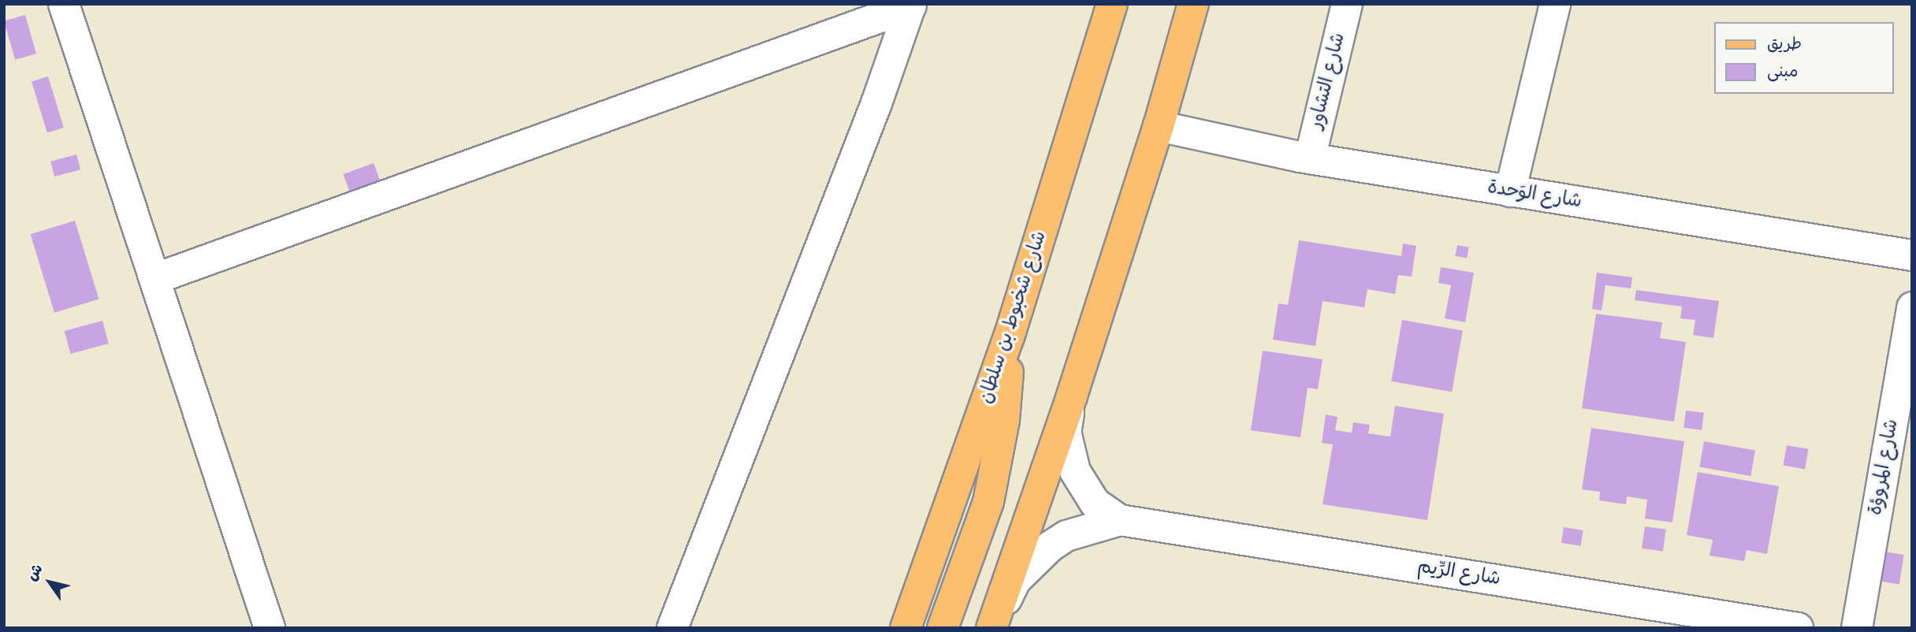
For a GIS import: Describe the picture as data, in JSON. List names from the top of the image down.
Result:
{
  "streets": {
    "main road": ["شارع شخبوط بن سلطان"],
    "street": [
      "شارع التشاور",
      "شارع الوَحدة",
      "شارع المروؤة",
      "شارع الرِّيم"
    ]
  },
  "crossings": [
    ["شارع التشاور", "شارع الوَحدة"]
  ],
  "legend": ["طريق", "مبنى"],
  "north": "top left"
}
